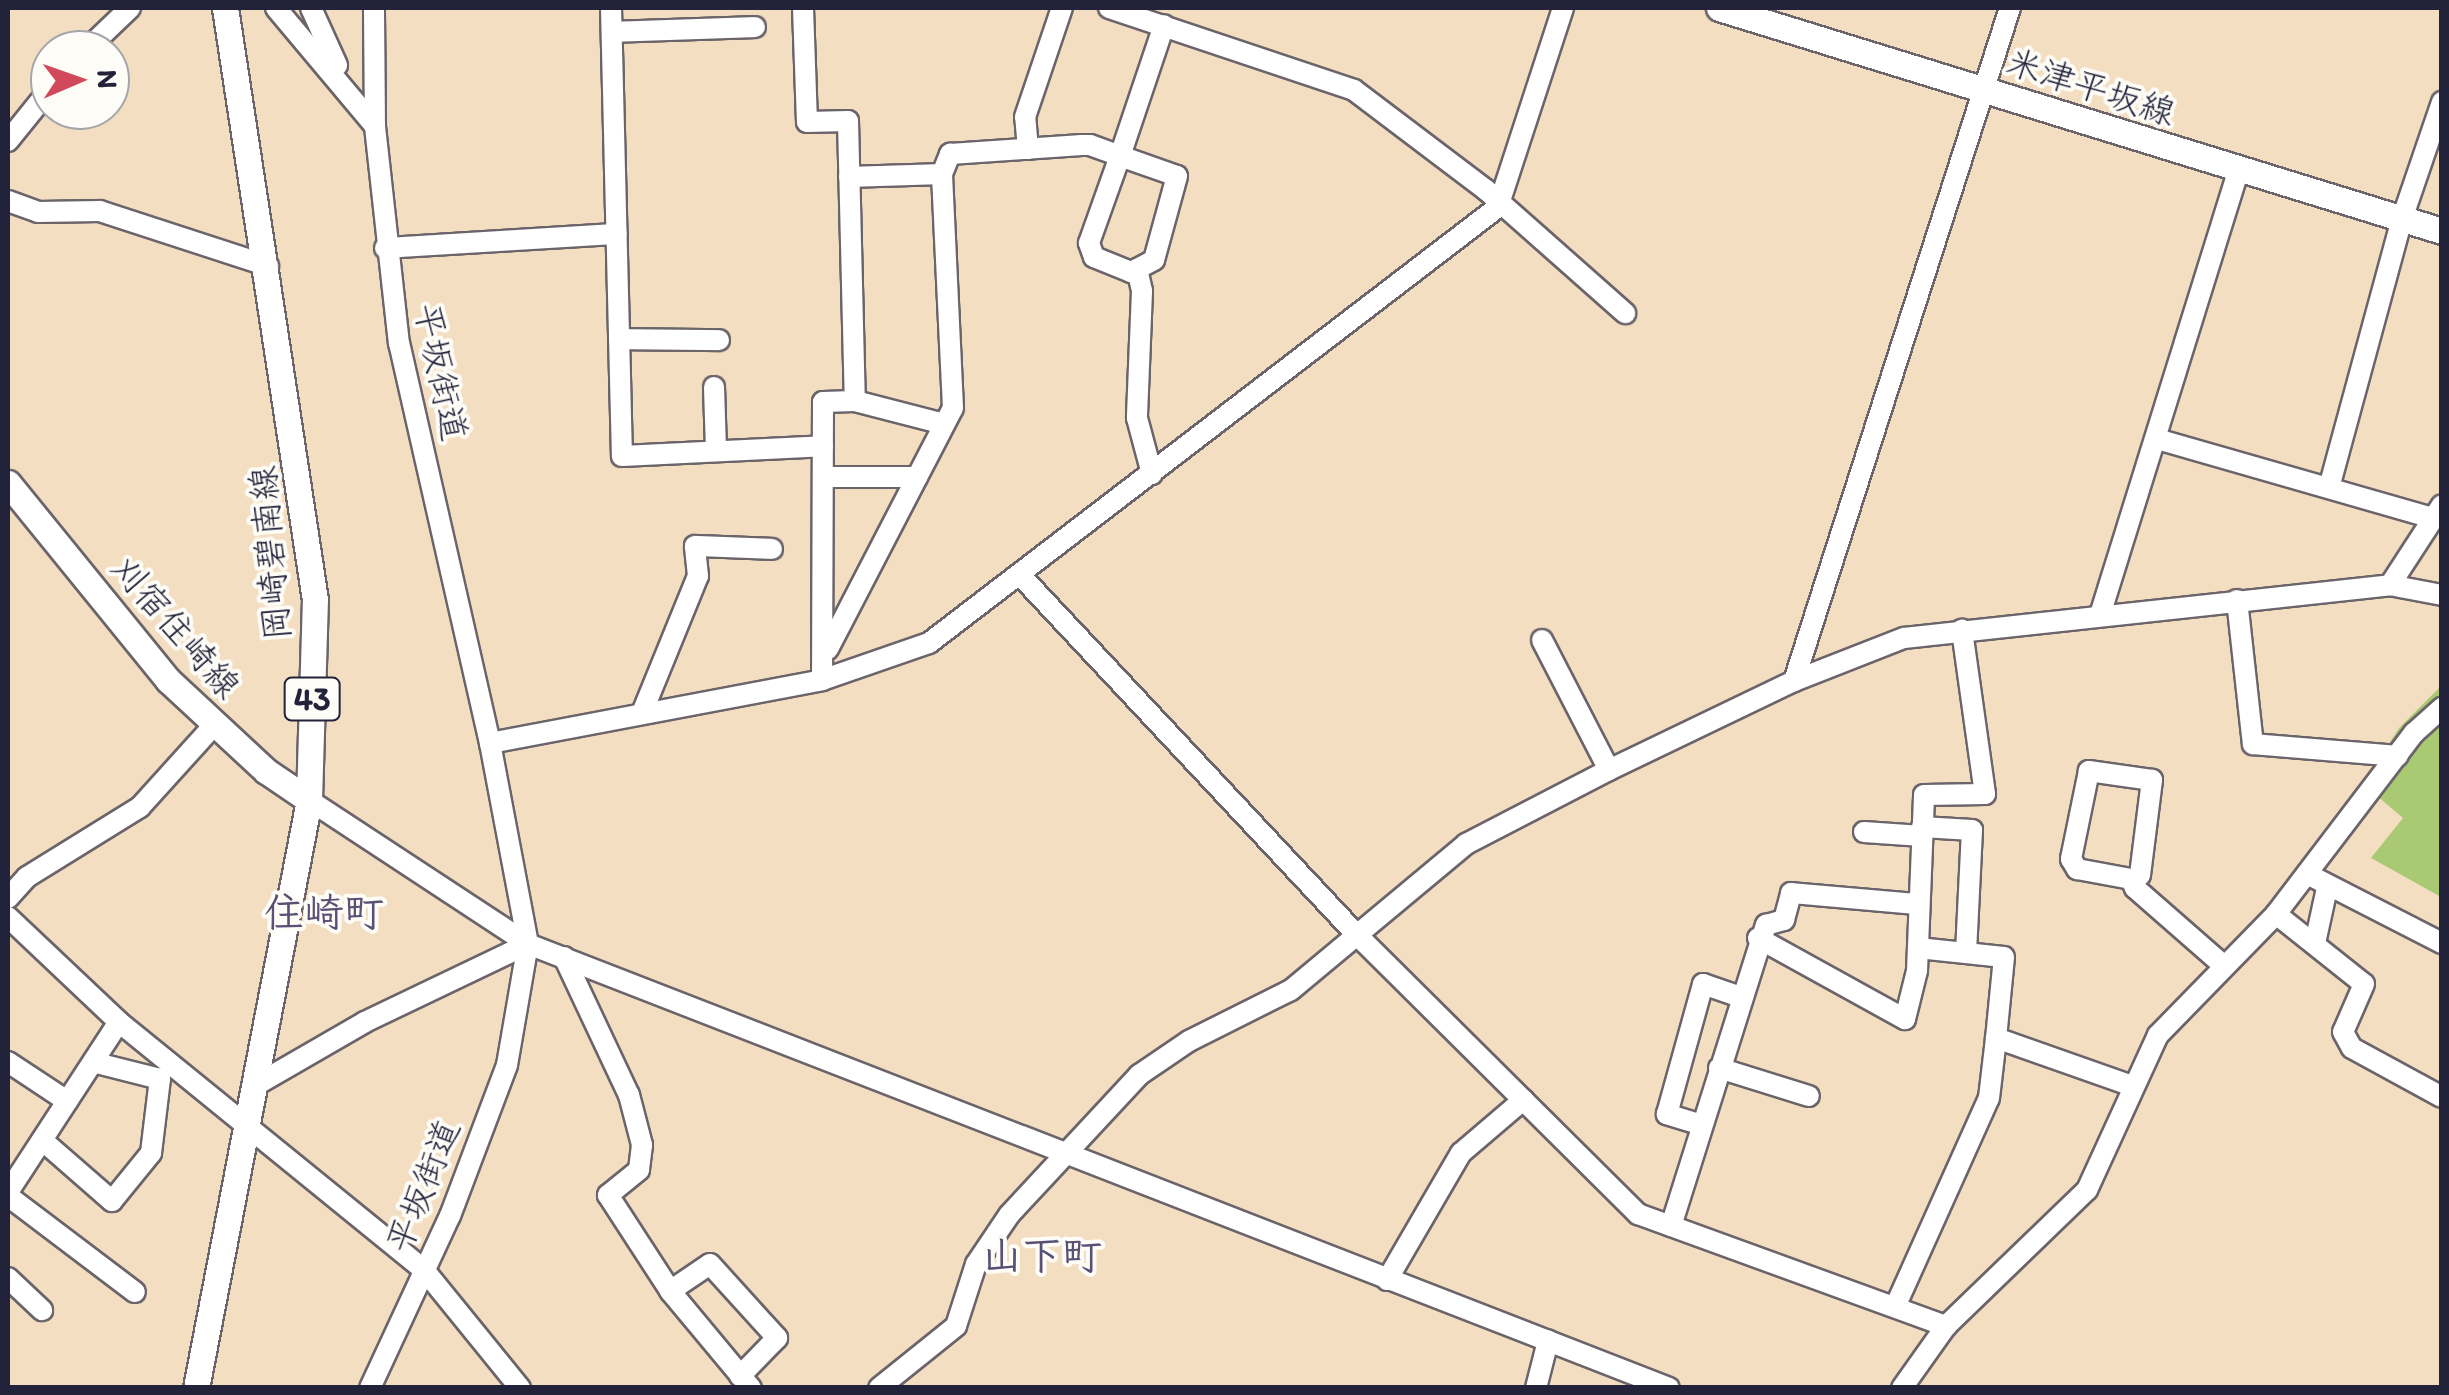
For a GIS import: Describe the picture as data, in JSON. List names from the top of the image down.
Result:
{
  "streets": {
    "main road": [
      "米津平坂線",
      "岡崎碧南線",
      "刈宿住崎線",
      "43"
    ],
    "street": ["平坂街道"]
  },
  "crossings": [
    ["岡崎碧南線", "刈宿住崎線"]
  ],
  "districts": ["住崎町", "山下町"],
  "north": "right"
}
